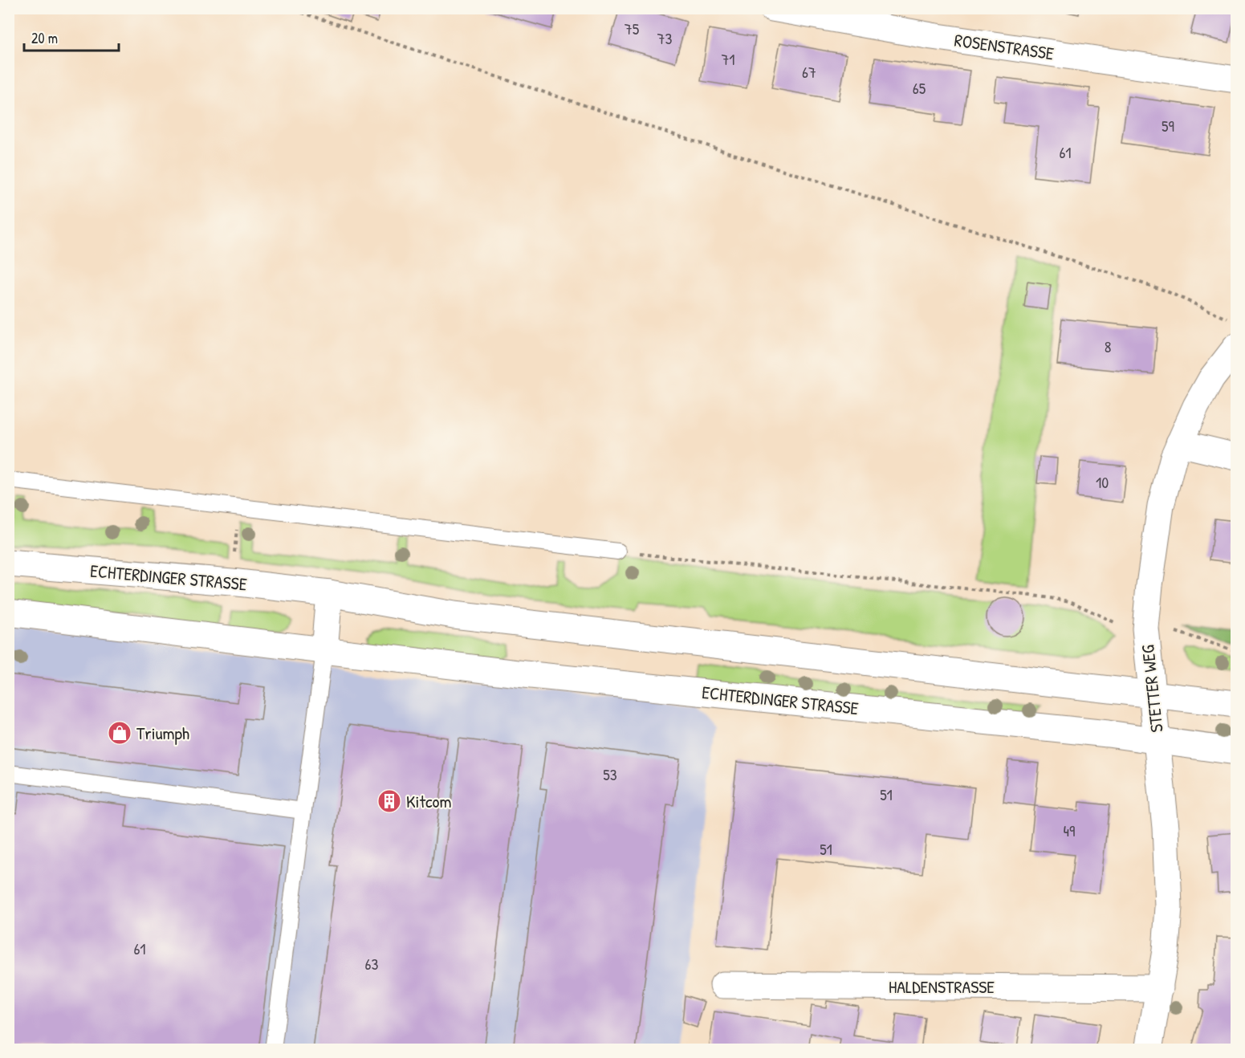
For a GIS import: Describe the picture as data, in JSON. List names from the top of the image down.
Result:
{
  "streets": {
    "street": [
      "ROSENSTRASSE",
      "ECHTERDINGER STRASSE",
      "STETTER WEG",
      "HALDENSTRASSE"
    ]
  },
  "crossings": [
    ["ECHTERDINGER STRASSE", "STETTER WEG"],
    ["STETTER WEG", "HALDENSTRASSE"]
  ],
  "places": {
    "shop": ["Triumph"],
    "building": ["Kitcom"]
  },
  "house_numbers": [
    "75",
    "73",
    "71",
    "67",
    "65",
    "59",
    "61",
    "8",
    "10",
    "53",
    "51",
    "49",
    "51",
    "61",
    "63"
  ],
  "scale_bar": "20 m"
}
